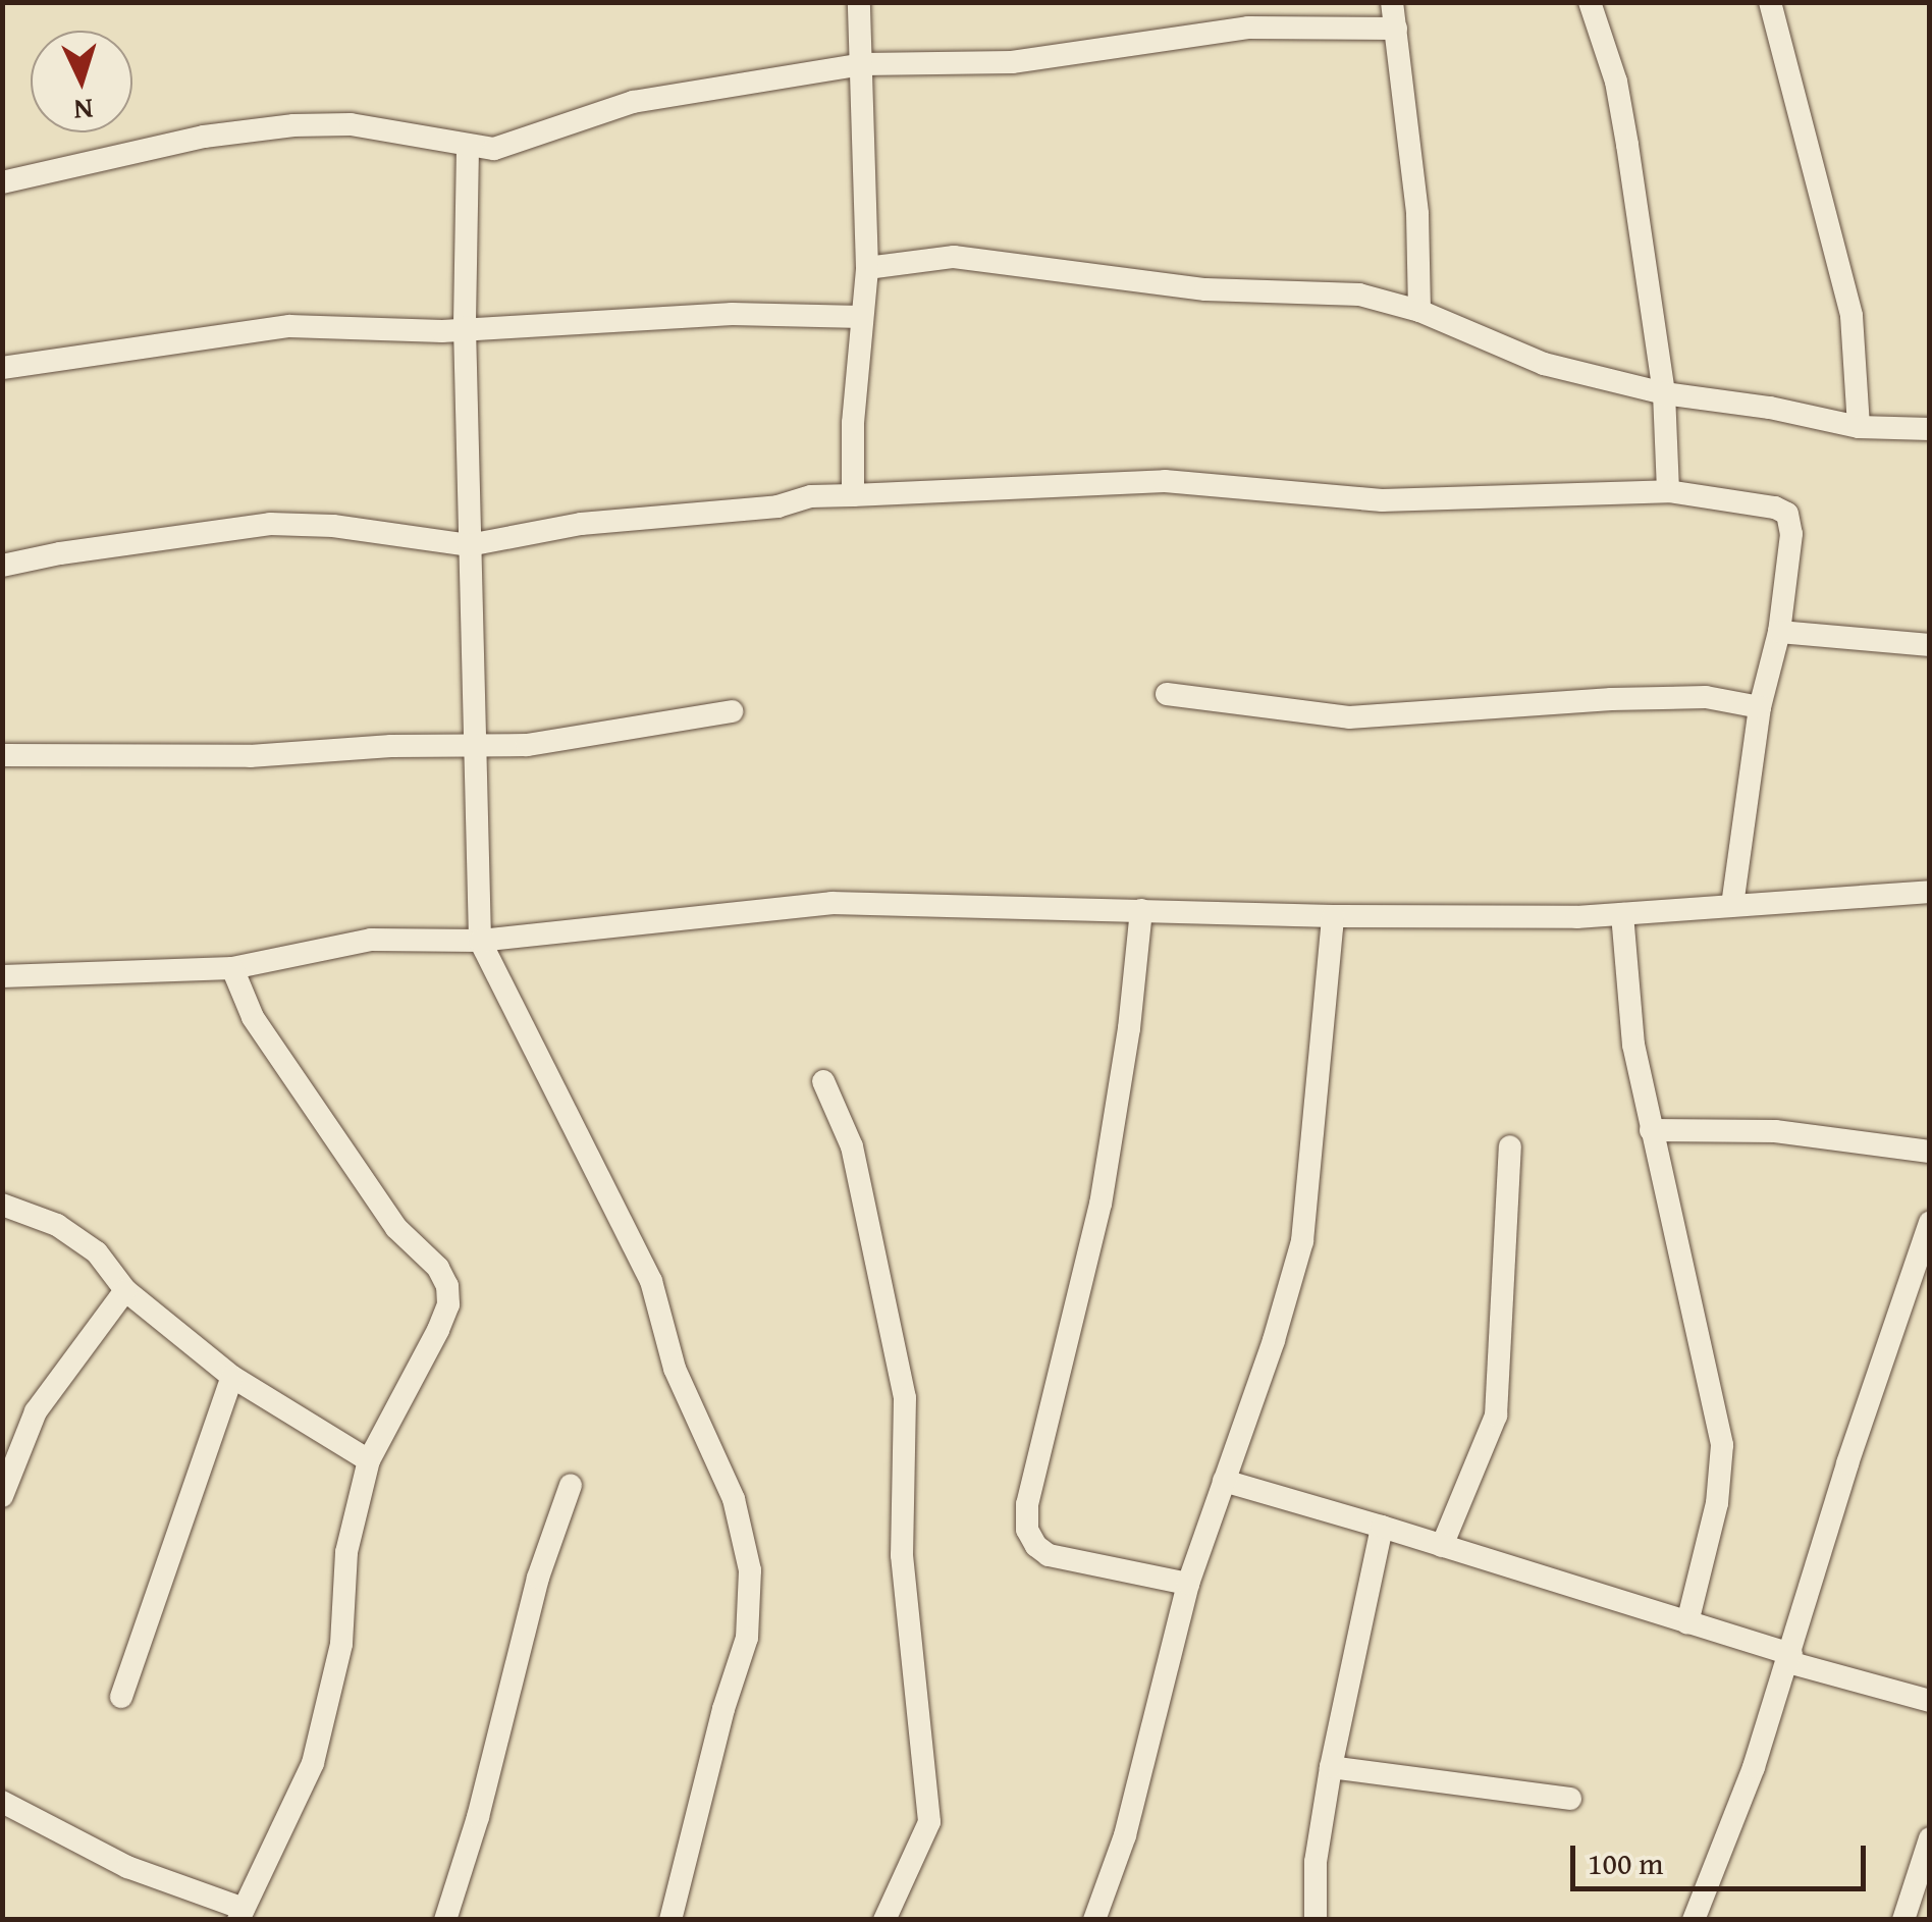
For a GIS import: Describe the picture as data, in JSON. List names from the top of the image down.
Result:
{
  "scale_bar": "100 m",
  "north": "bottom"
}
